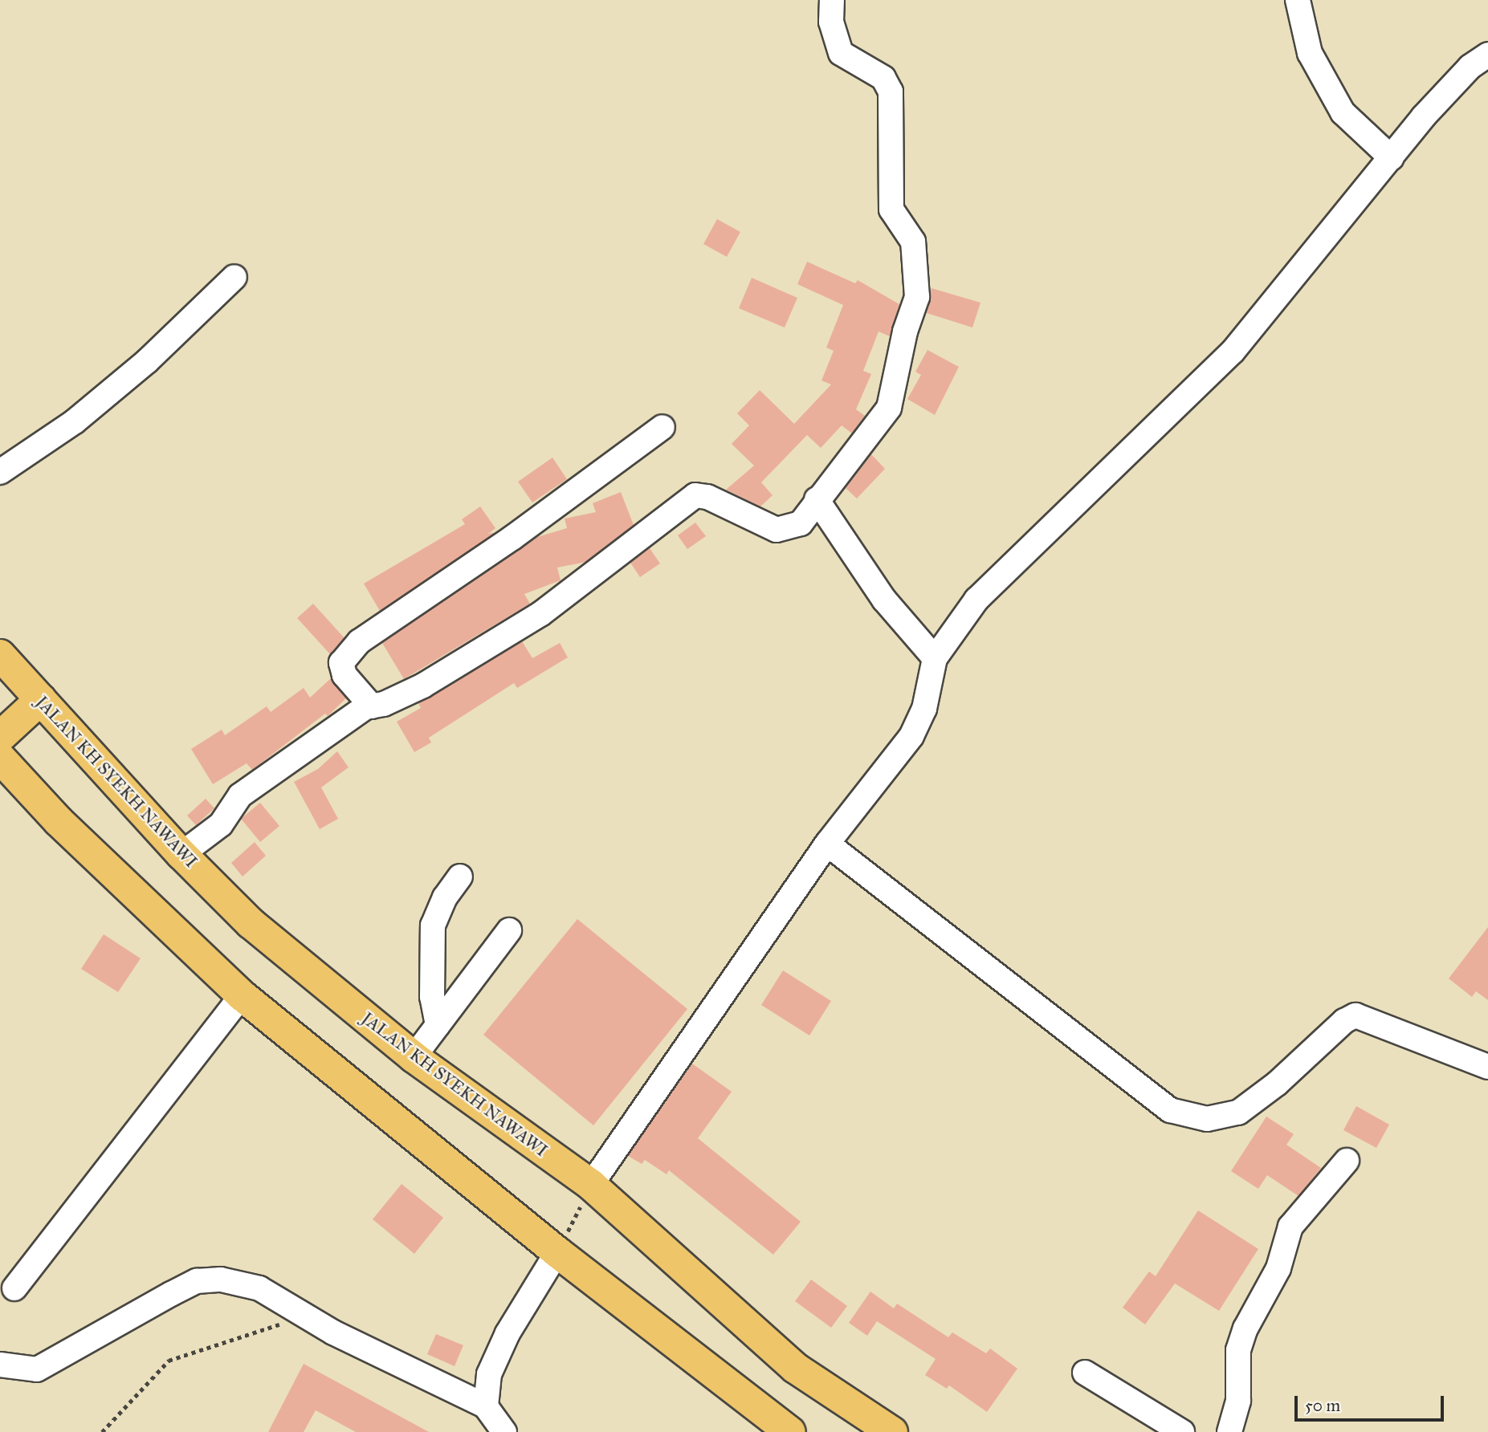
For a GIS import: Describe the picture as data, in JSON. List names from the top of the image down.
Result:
{
  "streets": {
    "main road": ["JALAN KH SYEKH NAWAWI"]
  },
  "scale_bar": "50 m"
}
